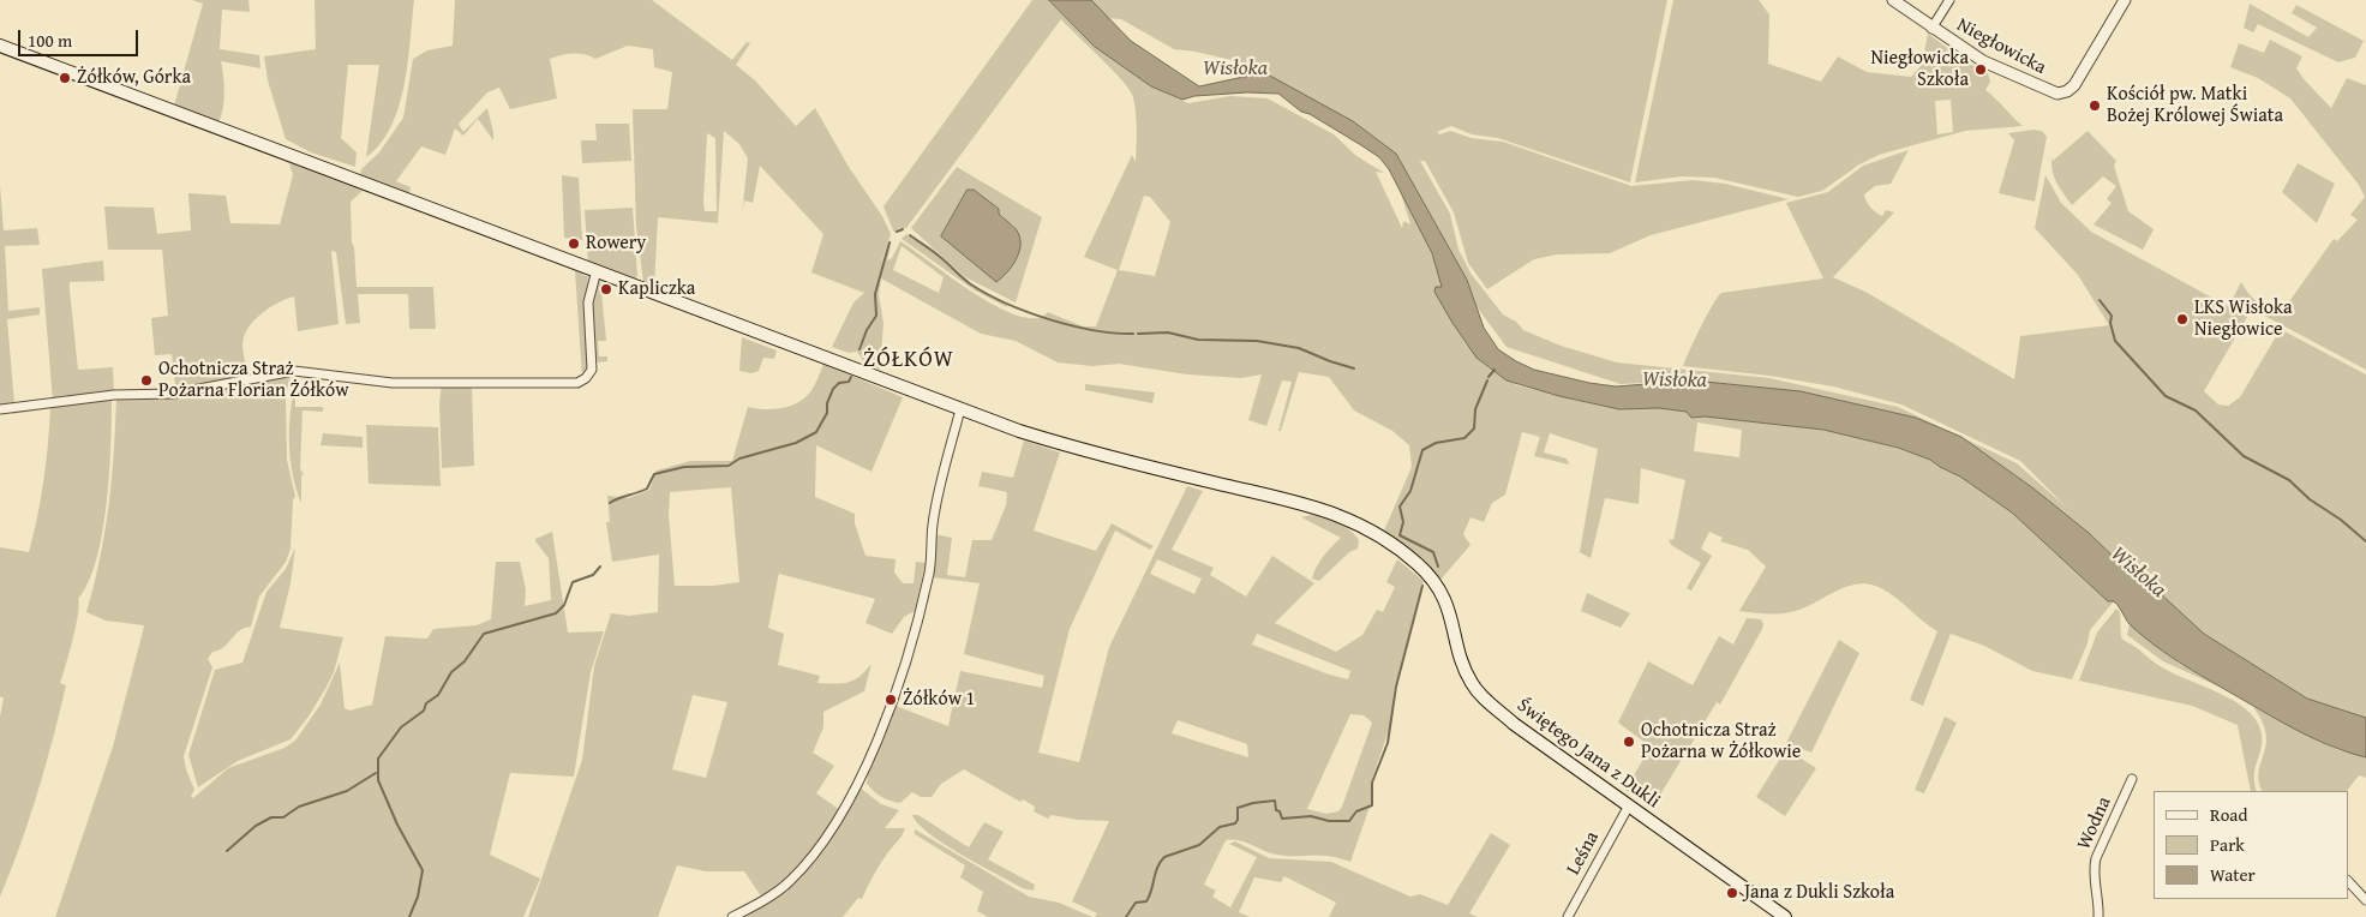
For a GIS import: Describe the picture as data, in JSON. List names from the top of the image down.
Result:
{
  "streets": {
    "main road": ["Świętego Jana z Dukli"],
    "street": ["Niegłowicka", "Wodna", "Leśna"]
  },
  "crossings": [
    ["Świętego Jana z Dukli", "Leśna"]
  ],
  "districts": ["ŻÓŁKÓW"],
  "water": ["Wisłoka"],
  "places": [
    "Niegłowicka Szkoła",
    "Żółków, Górka",
    "Kościół pw. Matki Bożej Królowej Świata",
    "Rowery",
    "Kapliczka",
    "LKS Wisłoka Niegłowice",
    "Ochotnicza Straż Pożarna Florian Żółków",
    "Żółków 1",
    "Ochotnicza Straż Pożarna w Żółkowie",
    "Jana z Dukli Szkoła"
  ],
  "legend": ["Road", "Park", "Water"],
  "scale_bar": "100 m"
}
